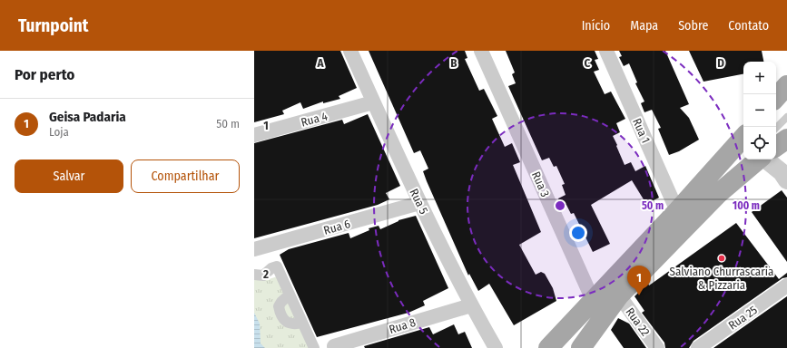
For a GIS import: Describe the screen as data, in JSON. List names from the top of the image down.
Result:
{
  "streets": {
    "street": [
      "Rua 4",
      "Rua 1",
      "Rua 3",
      "Rua 5",
      "Rua 6",
      "Rua 25",
      "Rua 22",
      "Rua 8"
    ]
  },
  "crossings": [
    ["Rua 4", "Rua 5"],
    ["Rua 3", "Rua 22"],
    ["Rua 5", "Rua 6"],
    ["Rua 5", "Rua 8"]
  ],
  "places": ["Salviano Churrascaria & Pizzaria"],
  "page": {
    "header": "Turnpoint",
    "nav": [
      "Início",
      "Mapa",
      "Sobre",
      "Contato"
    ],
    "heading": "Por perto",
    "map_buttons": ["+", "−"],
    "list": [
      {
        "mark": "1",
        "name": "Geisa Padaria",
        "note": "Loja",
        "value": "50 m"
      }
    ],
    "buttons": ["Salvar", "Compartilhar"],
    "pins": "1"
  },
  "grid": {
    "columns": [
      "A",
      "B",
      "C",
      "D"
    ],
    "rows": ["1", "2"]
  },
  "rings": ["50 m", "100 m"]
}
